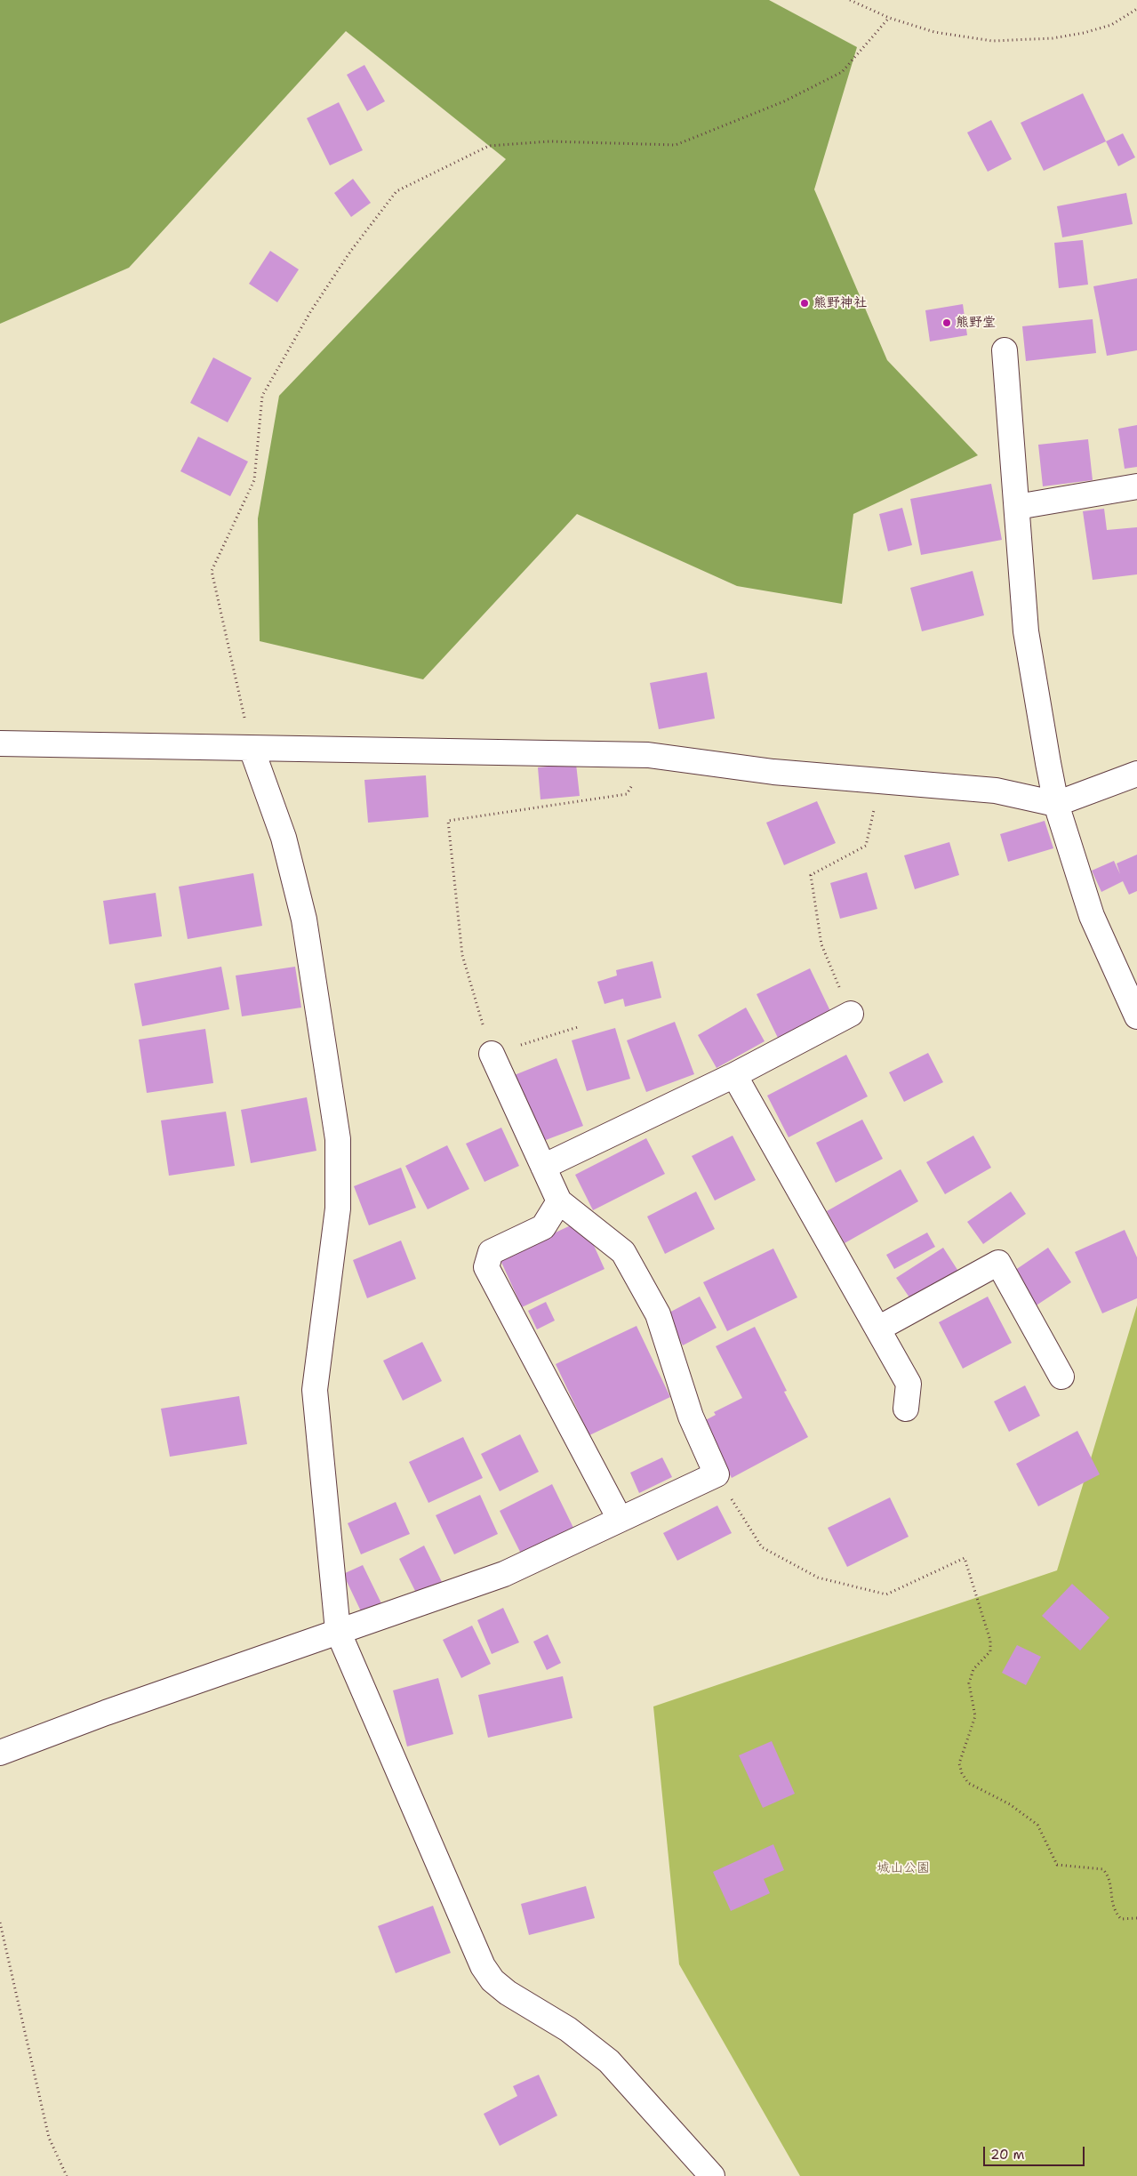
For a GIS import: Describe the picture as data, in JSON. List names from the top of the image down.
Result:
{
  "parks": ["城山公園"],
  "places": ["熊野神社", "熊野堂"],
  "scale_bar": "20 m"
}
